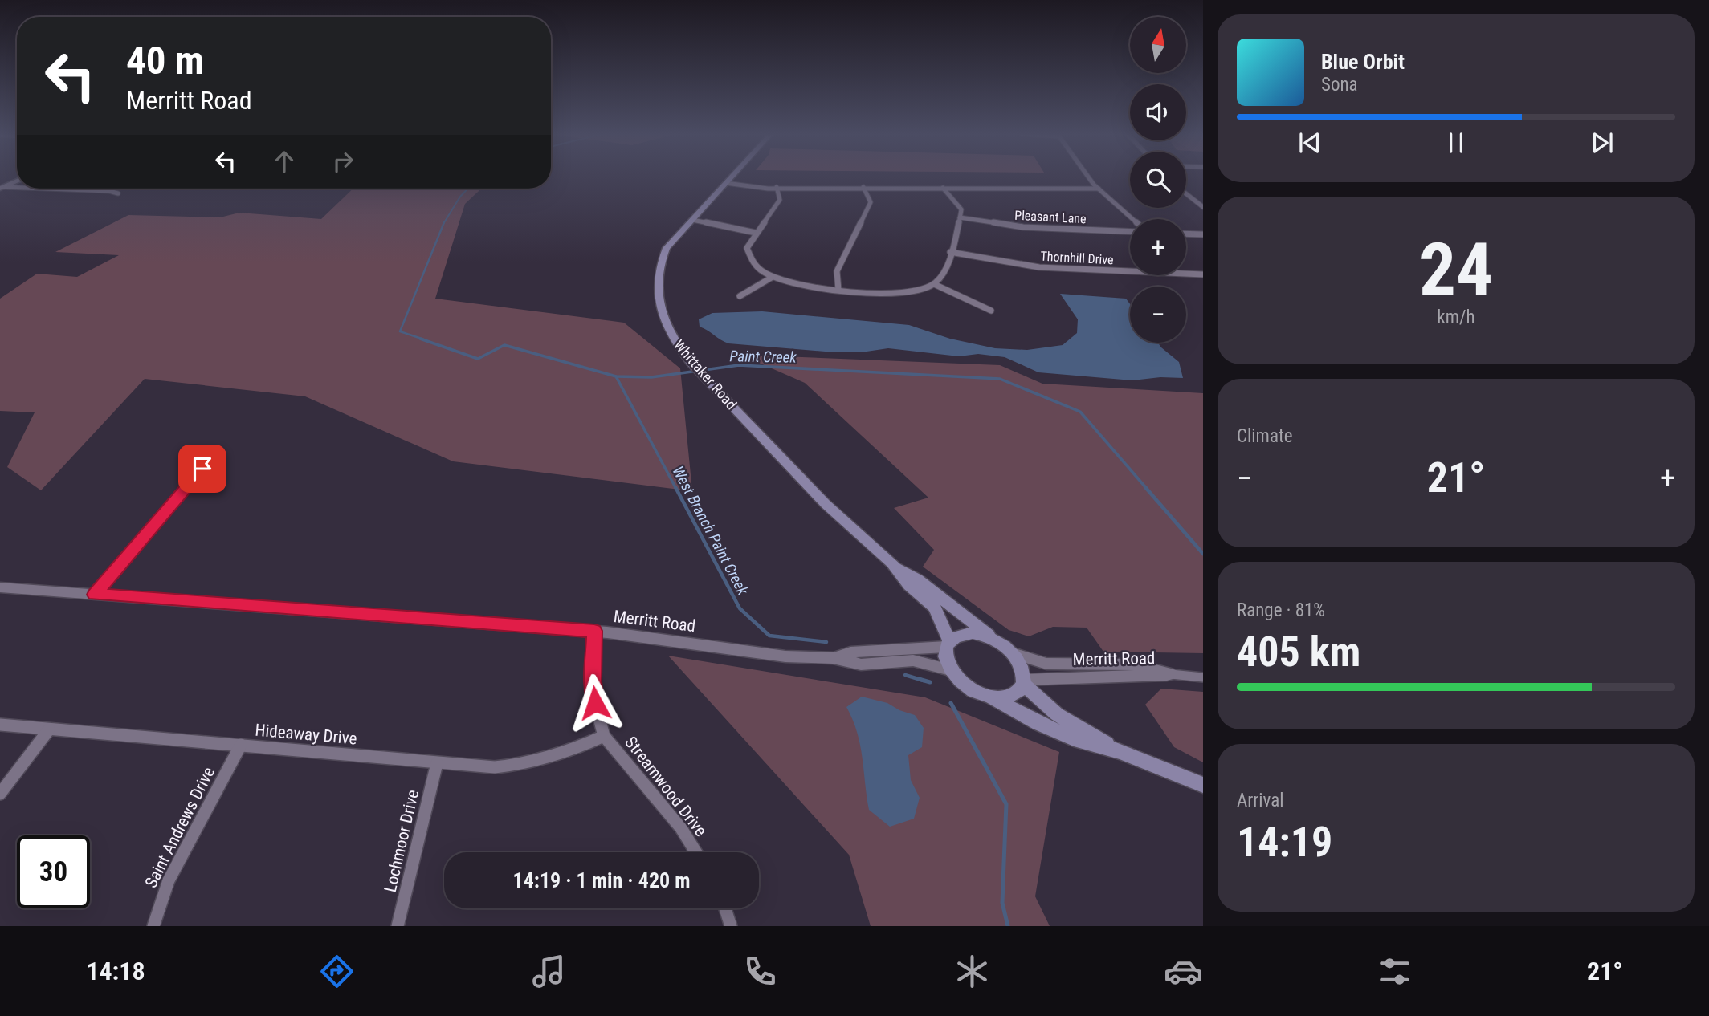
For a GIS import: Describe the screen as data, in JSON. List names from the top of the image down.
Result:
{
  "streets": {
    "main road": ["Whittaker Road"],
    "street": [
      "Pleasant Lane",
      "Thornhill Drive",
      "Merritt Road",
      "Hideaway Drive",
      "Streamwood Drive",
      "Saint Andrews Drive",
      "Lochmoor Drive"
    ]
  },
  "crossings": [
    ["Whittaker Road", "Merritt Road"],
    ["Merritt Road", "Streamwood Drive"],
    ["Hideaway Drive", "Streamwood Drive"],
    ["Hideaway Drive", "Saint Andrews Drive"],
    ["Hideaway Drive", "Lochmoor Drive"]
  ],
  "water": ["Paint Creek", "West Branch Paint Creek"],
  "north": "top",
  "page": {
    "map_buttons": ["+", "−"],
    "turn": ["40 m", "Merritt Road"],
    "song": ["Blue Orbit", "Sona"],
    "tile": [
      ["24", "km/h"],
      "Climate",
      ["Range · 81%", "405 km"],
      ["Arrival", "14:19"]
    ],
    "heat": ["−", "21°", "+"],
    "limit": "30",
    "trip": "14:19 · 1 min · 420 m",
    "tabs": ["14:18", "21°"]
  }
}
